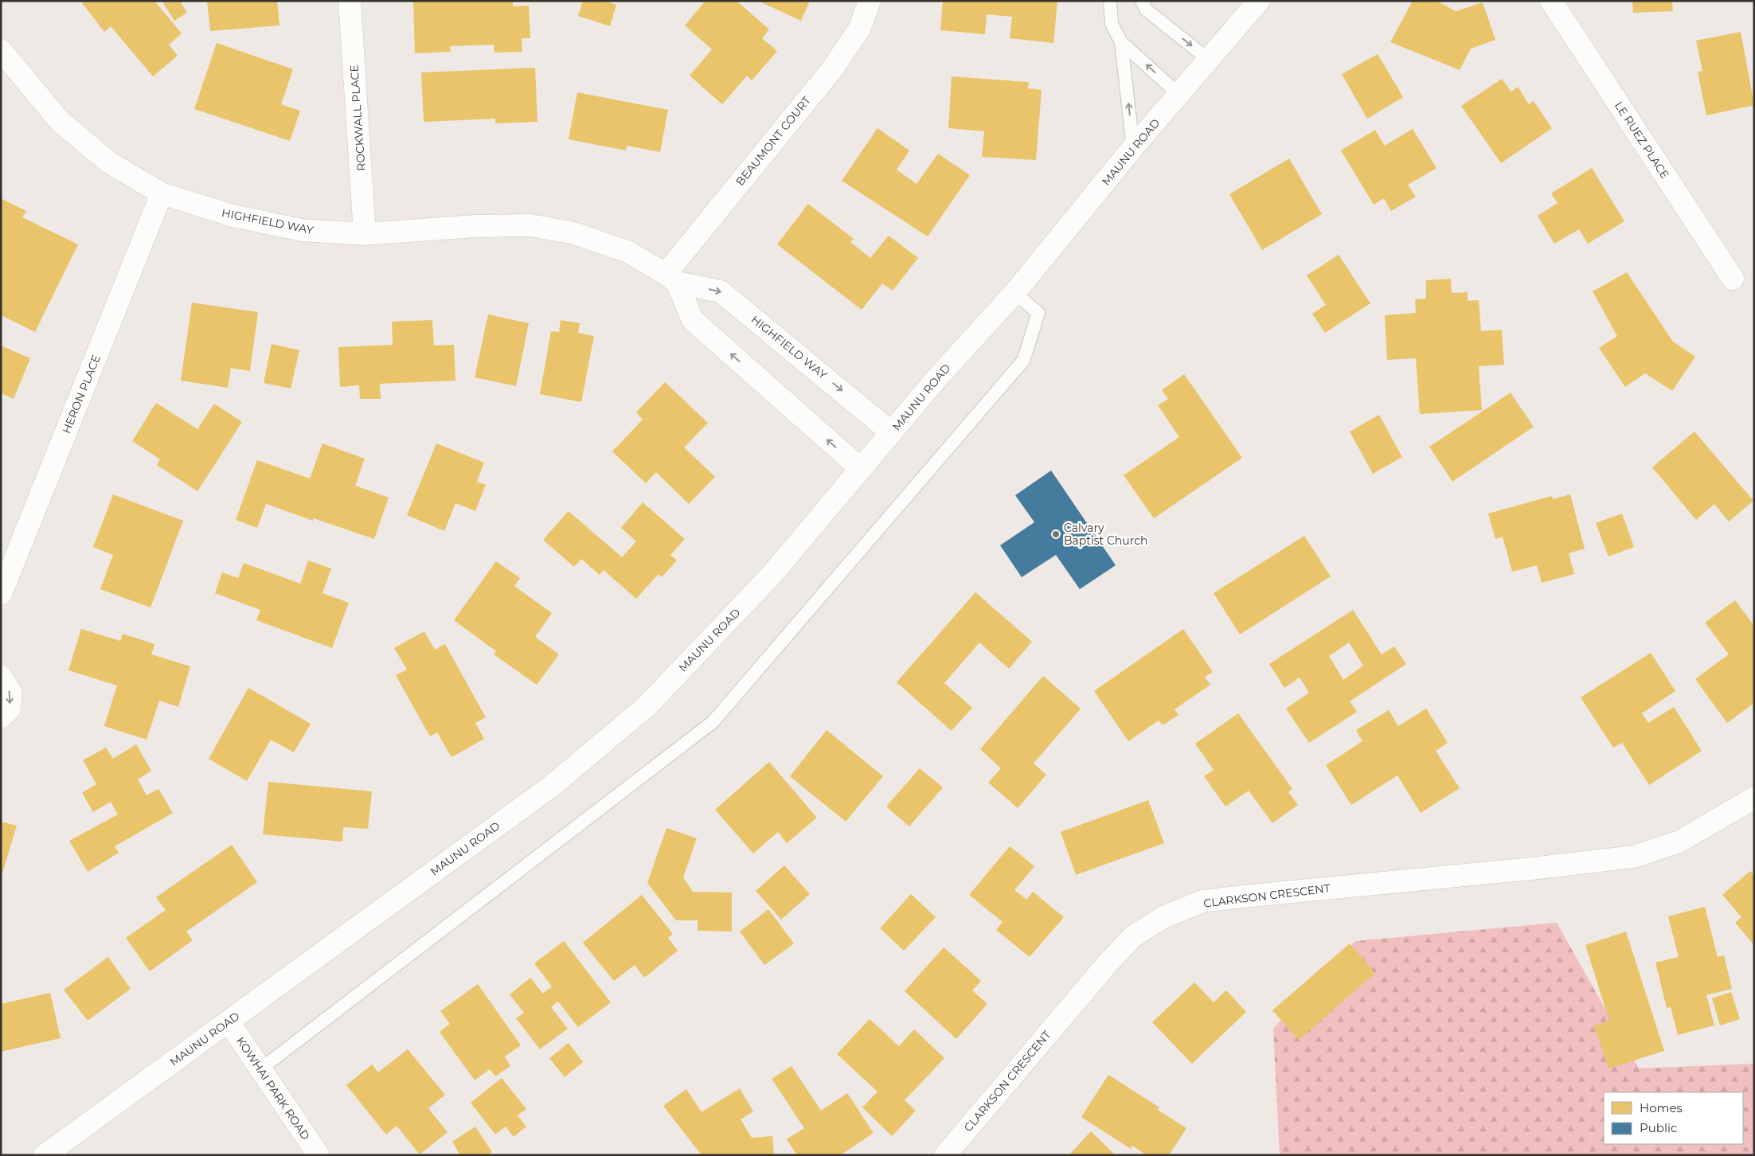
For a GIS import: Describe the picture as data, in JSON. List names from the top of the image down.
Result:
{
  "streets": {
    "street": [
      "ROCKWALL PLACE",
      "LE RUEZ PLACE",
      "BEAUMONT COURT",
      "MAUNU ROAD",
      "HIGHFIELD WAY",
      "HERON PLACE",
      "CLARKSON CRESCENT",
      "KOWHAI PARK ROAD"
    ]
  },
  "crossings": [
    ["ROCKWALL PLACE", "HIGHFIELD WAY"],
    ["BEAUMONT COURT", "HIGHFIELD WAY"],
    ["MAUNU ROAD", "HIGHFIELD WAY"],
    ["MAUNU ROAD", "KOWHAI PARK ROAD"],
    ["HIGHFIELD WAY", "HERON PLACE"]
  ],
  "places": ["Calvary Baptist Church"],
  "legend": ["Homes", "Public"]
}
